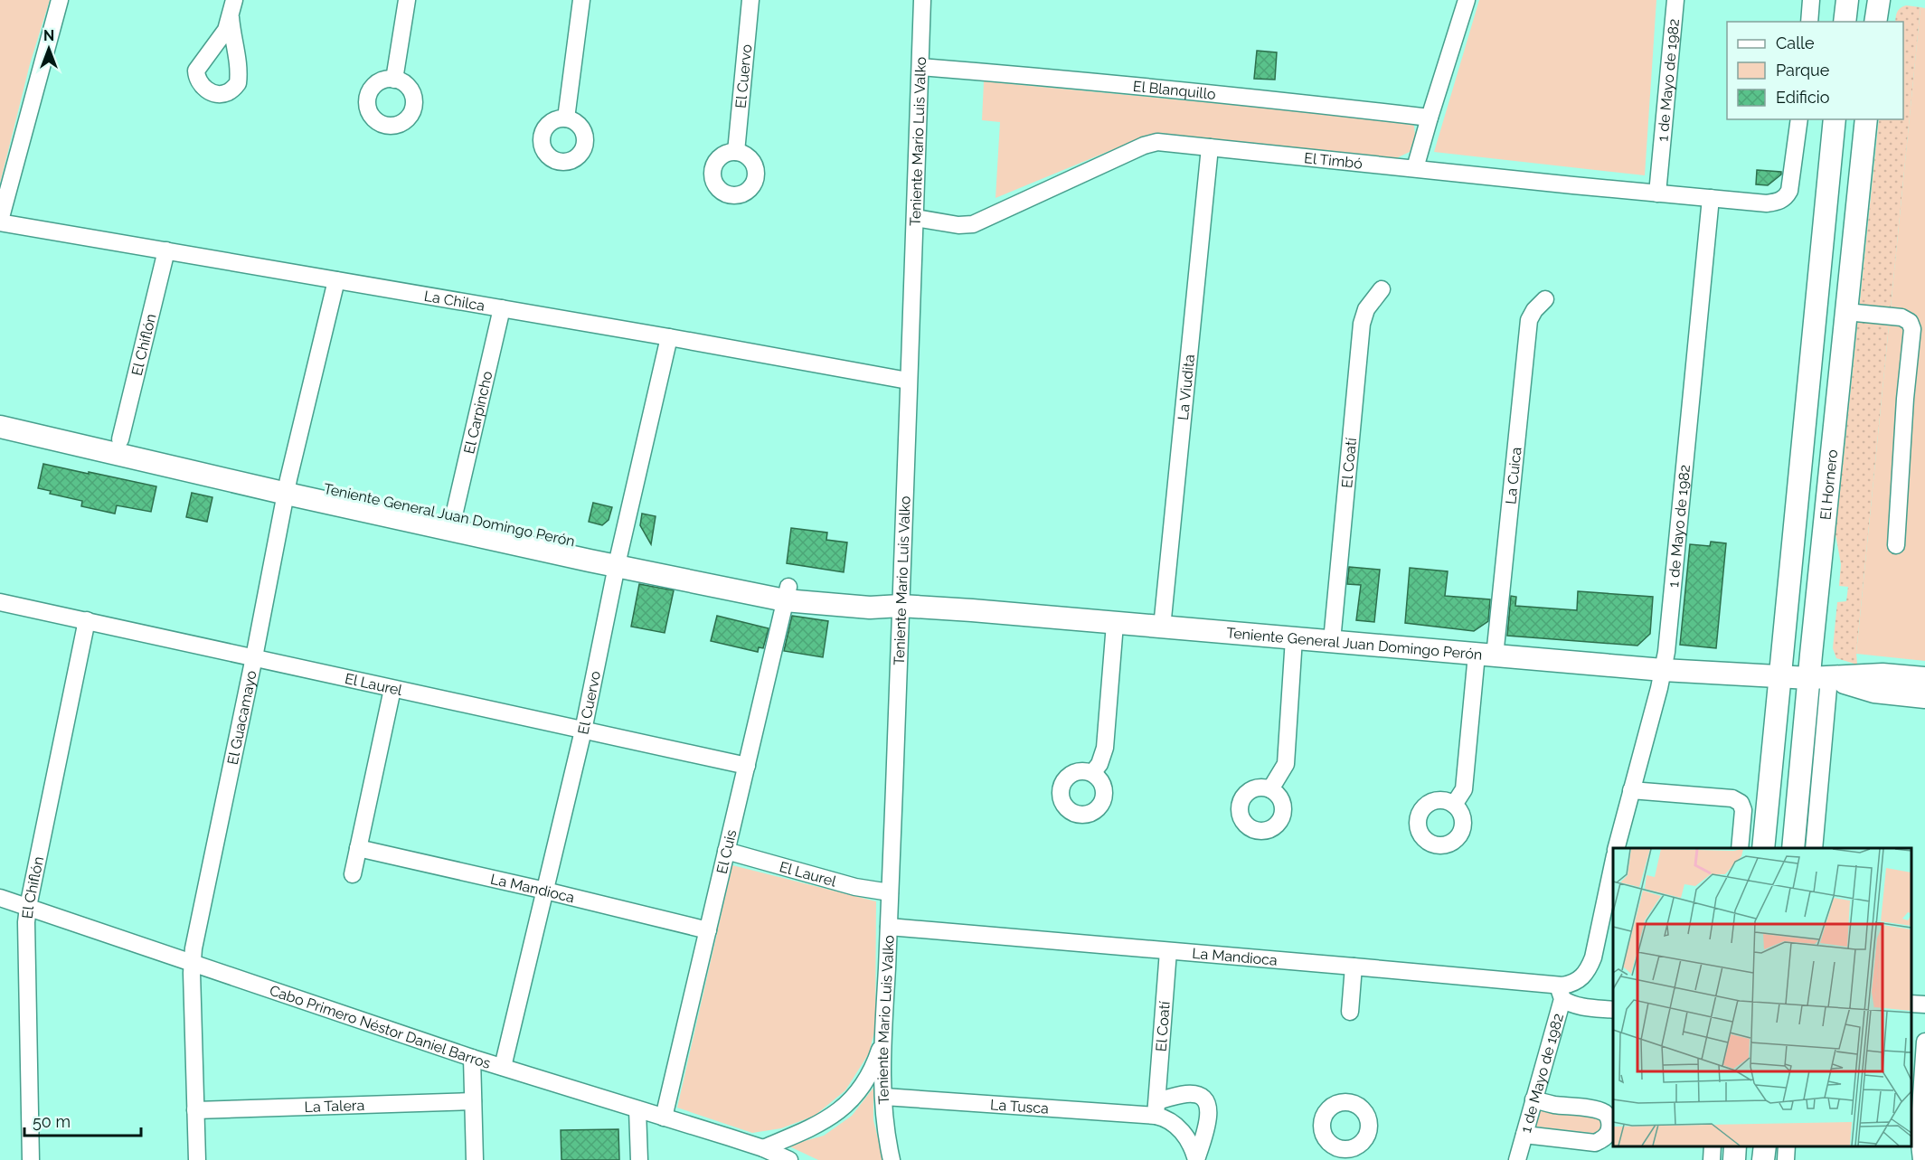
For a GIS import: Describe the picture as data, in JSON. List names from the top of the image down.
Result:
{
  "streets": {
    "main road": ["El Hornero", "Teniente General Juan Domingo Perón"],
    "street": [
      "El Cuervo",
      "1 de Mayo de 1982",
      "El Blanquillo",
      "Teniente Mario Luis Valko",
      "El Timbó",
      "La Chilca",
      "El Chiflón",
      "La Viudita",
      "El Carpincho",
      "El Coatí",
      "La Cuica",
      "El Laurel",
      "El Guacamayo",
      "El Cuis",
      "La Mandioca",
      "Cabo Primero Néstor Daniel Barros",
      "La Talera",
      "La Tusca"
    ]
  },
  "crossings": [
    ["El Cuervo", "La Chilca"],
    ["El Cuervo", "Teniente General Juan Domingo Perón"],
    ["El Cuervo", "El Laurel"],
    ["El Cuervo", "La Mandioca"],
    ["El Cuervo", "Cabo Primero Néstor Daniel Barros"],
    ["1 de Mayo de 1982", "El Timbó"],
    ["1 de Mayo de 1982", "Teniente General Juan Domingo Perón"],
    ["1 de Mayo de 1982", "La Mandioca"],
    ["El Blanquillo", "Teniente Mario Luis Valko"],
    ["Teniente Mario Luis Valko", "El Timbó"],
    ["Teniente Mario Luis Valko", "La Chilca"],
    ["Teniente Mario Luis Valko", "Teniente General Juan Domingo Perón"],
    ["Teniente Mario Luis Valko", "El Laurel"],
    ["Teniente Mario Luis Valko", "La Mandioca"],
    ["Teniente Mario Luis Valko", "La Tusca"],
    ["El Timbó", "La Viudita"],
    ["La Chilca", "El Chiflón"],
    ["La Chilca", "El Carpincho"],
    ["La Chilca", "El Guacamayo"],
    ["El Chiflón", "Teniente General Juan Domingo Perón"],
    ["El Chiflón", "El Laurel"],
    ["El Chiflón", "Cabo Primero Néstor Daniel Barros"],
    ["La Viudita", "Teniente General Juan Domingo Perón"],
    ["El Carpincho", "Teniente General Juan Domingo Perón"],
    ["El Coatí", "Teniente General Juan Domingo Perón"],
    ["El Coatí", "La Mandioca"],
    ["El Coatí", "La Tusca"],
    ["La Cuica", "Teniente General Juan Domingo Perón"],
    ["El Hornero", "Teniente General Juan Domingo Perón"],
    ["Teniente General Juan Domingo Perón", "El Guacamayo"],
    ["Teniente General Juan Domingo Perón", "El Cuis"],
    ["El Laurel", "El Guacamayo"],
    ["El Laurel", "El Cuis"],
    ["El Guacamayo", "Cabo Primero Néstor Daniel Barros"],
    ["El Guacamayo", "La Talera"],
    ["El Cuis", "La Mandioca"],
    ["El Cuis", "Cabo Primero Néstor Daniel Barros"]
  ],
  "legend": ["Calle", "Parque", "Edificio"],
  "scale_bar": "50 m",
  "north": "top"
}
